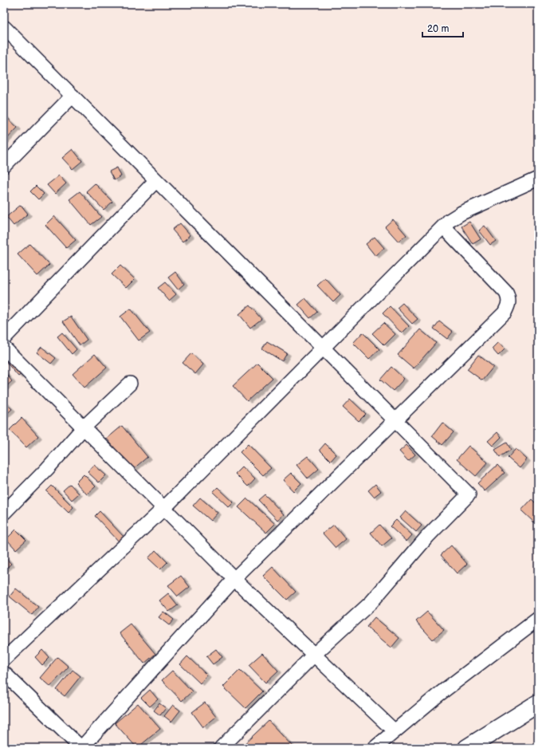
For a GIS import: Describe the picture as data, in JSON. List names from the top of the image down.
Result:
{
  "scale_bar": "20 m"
}
